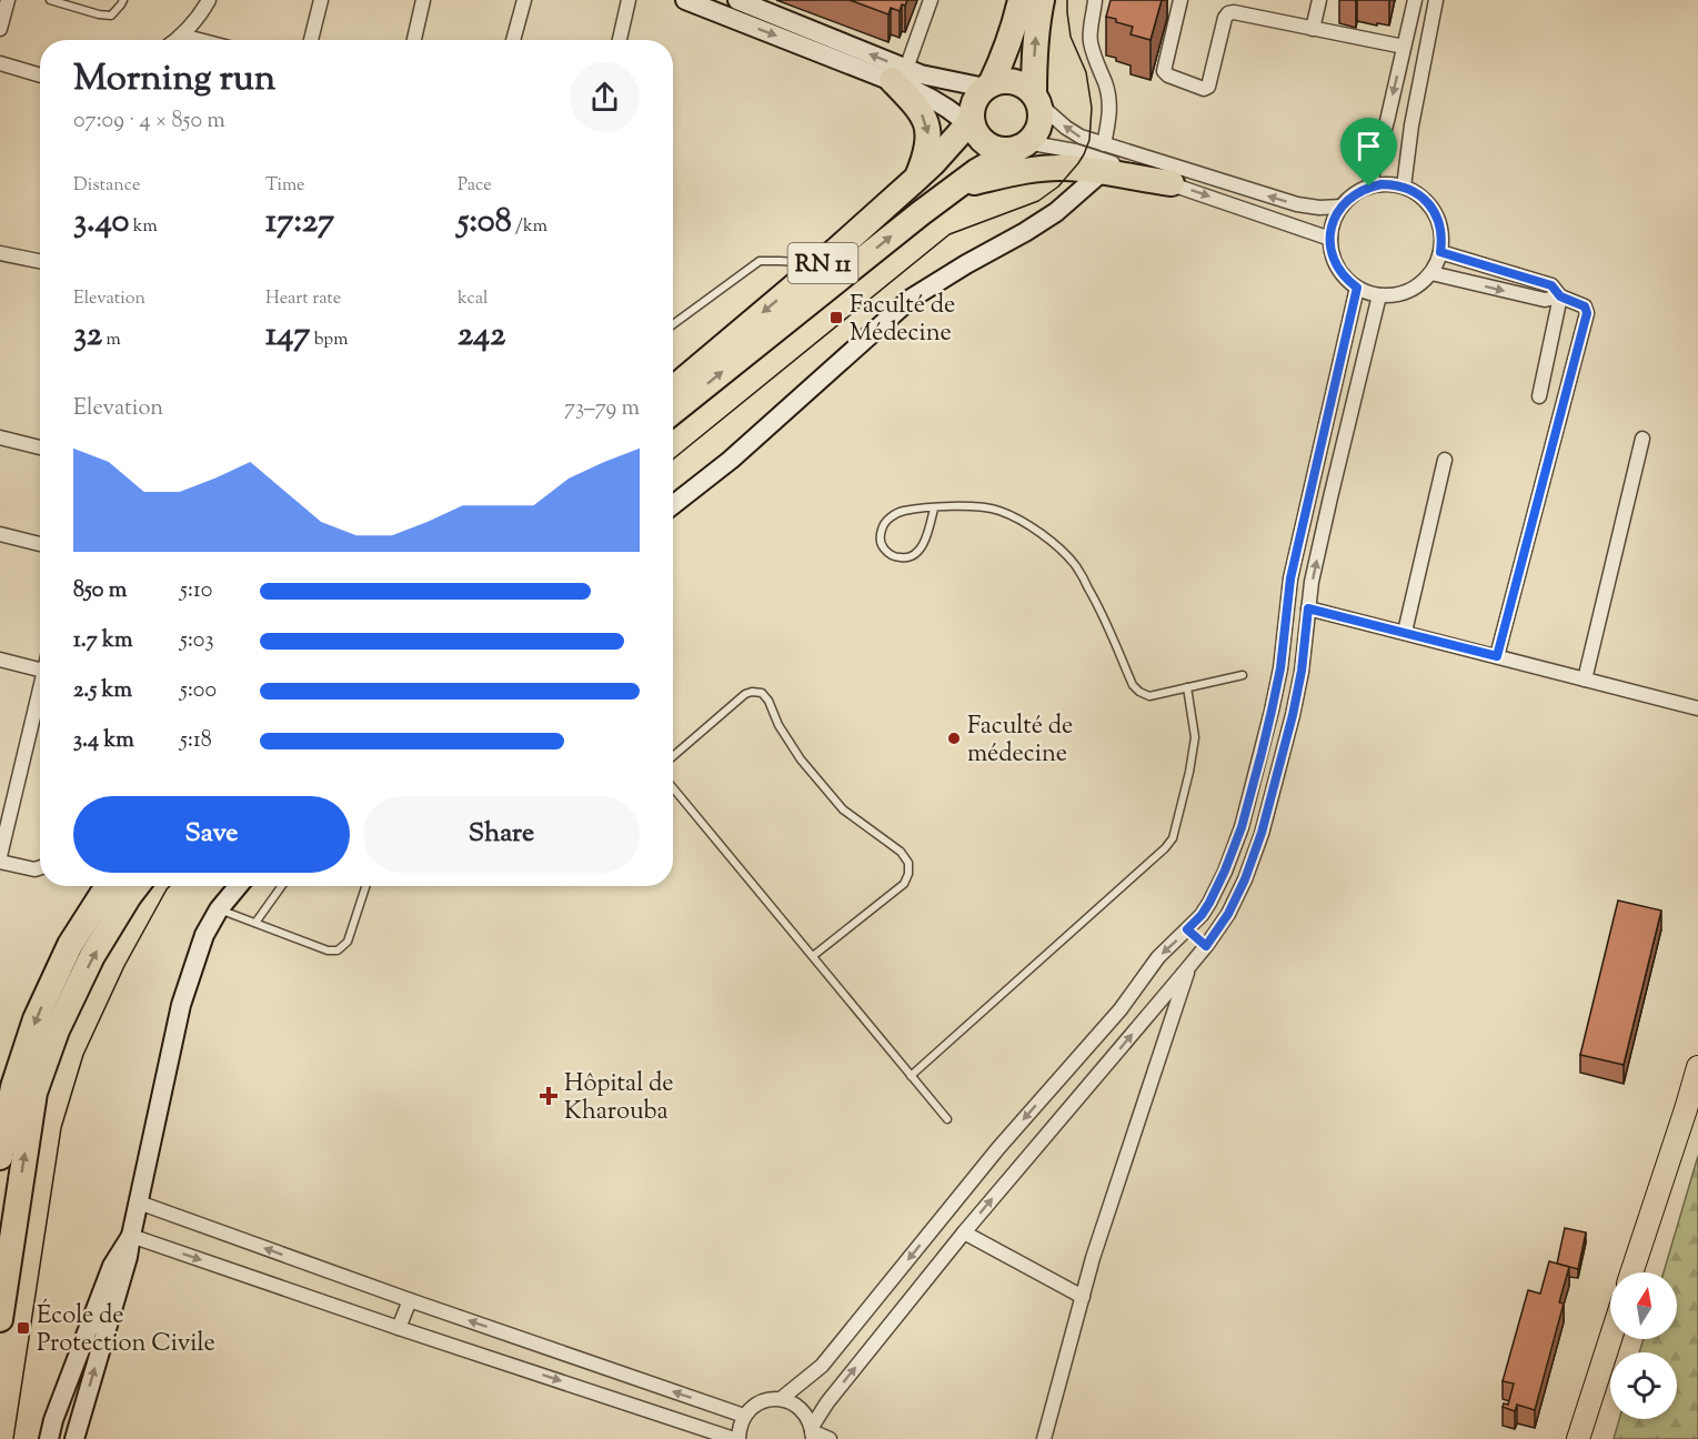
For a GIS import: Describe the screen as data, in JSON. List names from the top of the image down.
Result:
{
  "streets": {
    "highway": ["RN 11"]
  },
  "places": {
    "transit": ["Faculté de Médecine", "École de Protection Civile"],
    "other": ["Faculté de médecine"],
    "health": ["Hôpital de Kharouba"]
  },
  "north": "top",
  "page": {
    "heading": ["Morning run", "07:09 · 4 × 850 m"],
    "stats": [
      ["Distance", "3.40 km"],
      ["Time", "17:27"],
      ["Pace", "5:08 /km"],
      ["Elevation", "32 m"],
      ["Heart rate", "147 bpm"],
      ["kcal", "242"]
    ],
    "chart": ["Elevation", "73–79 m"],
    "list": [
      {
        "name": "850 m",
        "note": "5:10"
      },
      {
        "name": "1.7 km",
        "note": "5:03"
      },
      {
        "name": "2.5 km",
        "note": "5:00"
      },
      {
        "name": "3.4 km",
        "note": "5:18"
      }
    ],
    "buttons": ["Save", "Share"]
  }
}
